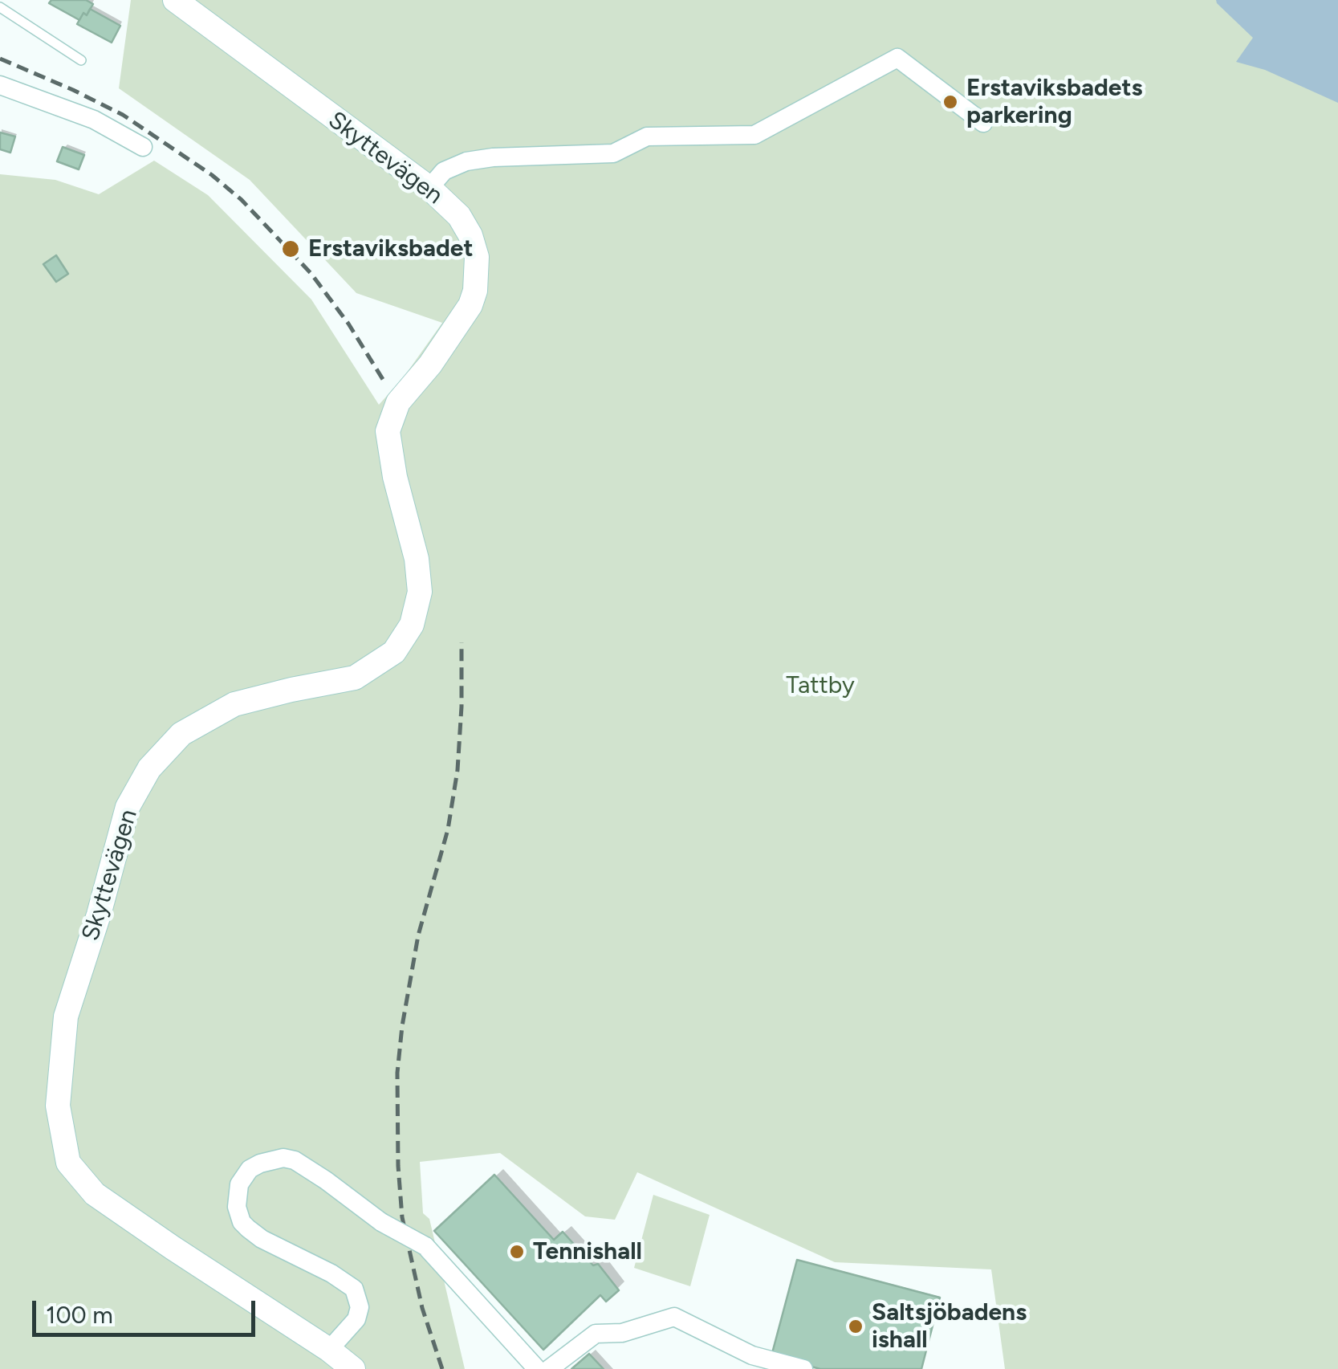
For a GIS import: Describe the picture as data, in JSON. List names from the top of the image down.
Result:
{
  "streets": {
    "street": ["Skyttevägen"]
  },
  "parks": ["Tattby"],
  "places": [
    "Erstaviksbadets parkering",
    "Erstaviksbadet",
    "Tennishall",
    "Saltsjöbadens ishall"
  ],
  "scale_bar": "100 m"
}
